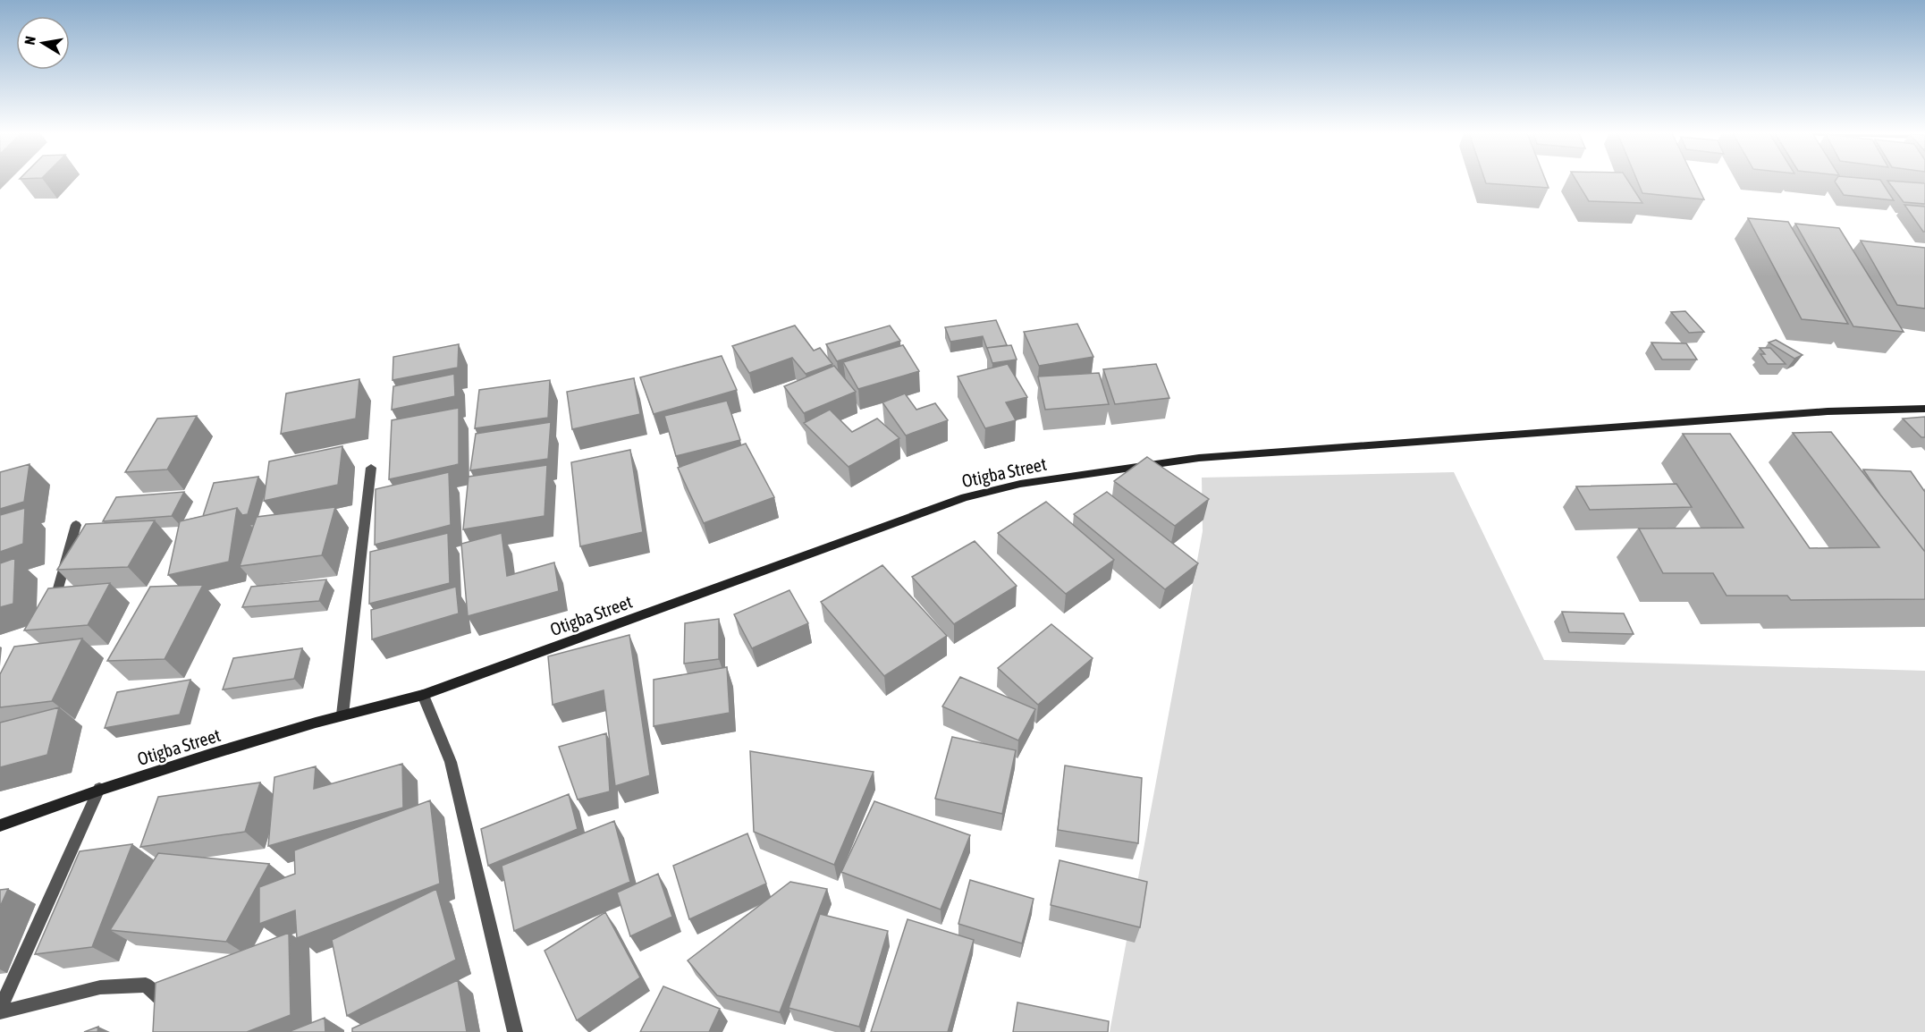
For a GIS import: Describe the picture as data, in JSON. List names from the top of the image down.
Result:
{
  "streets": {
    "street": ["Otigba Street"]
  },
  "north": "left"
}
